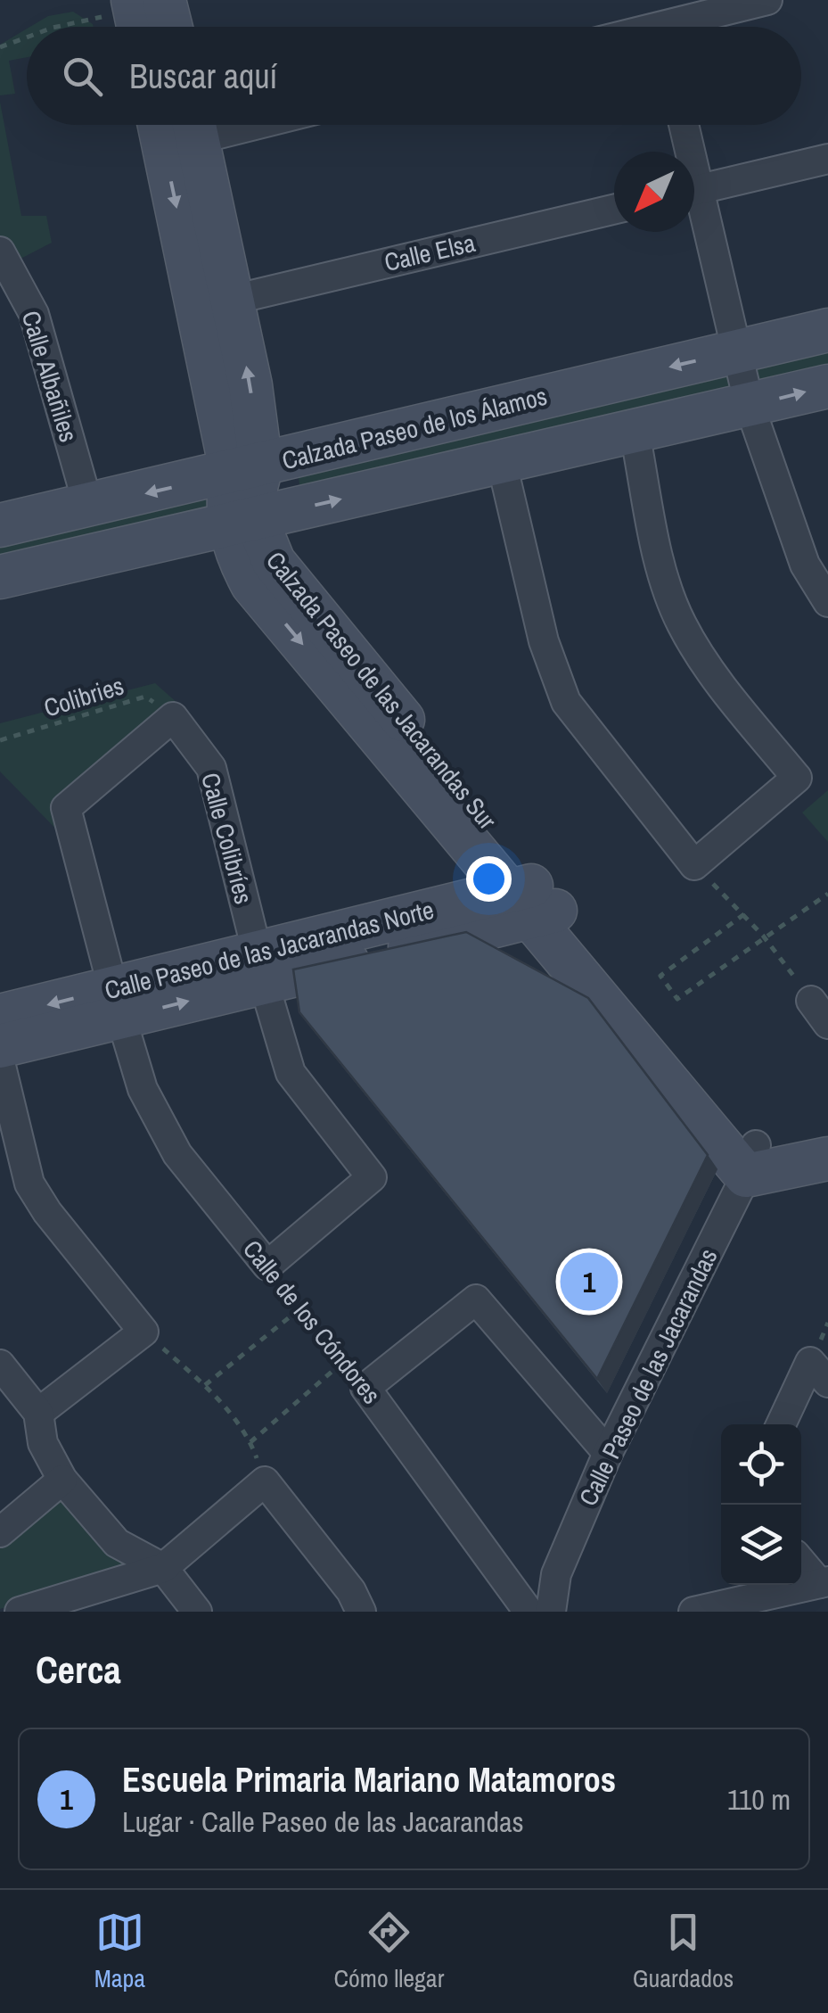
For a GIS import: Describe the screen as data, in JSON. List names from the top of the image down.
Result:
{
  "streets": {
    "street": [
      "Calle Elsa",
      "Calle Albañiles",
      "Calzada Paseo de los Álamos",
      "Calzada Paseo de las Jacarandas Sur",
      "Calle Colibríes",
      "Calle Paseo de las Jacarandas Norte",
      "Calle de los Cóndores",
      "Calle Paseo de las Jacarandas"
    ],
    "path": ["Colibries"]
  },
  "crossings": [
    ["Calle Albañiles", "Calzada Paseo de los Álamos"],
    ["Calzada Paseo de los Álamos", "Calzada Paseo de las Jacarandas Sur"],
    ["Calzada Paseo de las Jacarandas Sur", "Calle Paseo de las Jacarandas Norte"],
    ["Calzada Paseo de las Jacarandas Sur", "Calle Paseo de las Jacarandas"],
    ["Colibries", "Calle Colibríes"],
    ["Colibries", "Calle de los Cóndores"],
    ["Calle Colibríes", "Calle Paseo de las Jacarandas Norte"],
    ["Calle Colibríes", "Calle de los Cóndores"],
    ["Calle Paseo de las Jacarandas Norte", "Calle de los Cóndores"]
  ],
  "north": "bottom left",
  "page": {
    "search": "Buscar aquí",
    "pins": "1",
    "heading": "Cerca",
    "list": [
      {
        "mark": "1",
        "name": "Escuela Primaria Mariano Matamoros",
        "note": "Lugar · Calle Paseo de las Jacarandas",
        "value": "110 m"
      }
    ],
    "nav": ["Mapa", "Cómo llegar", "Guardados"]
  }
}
